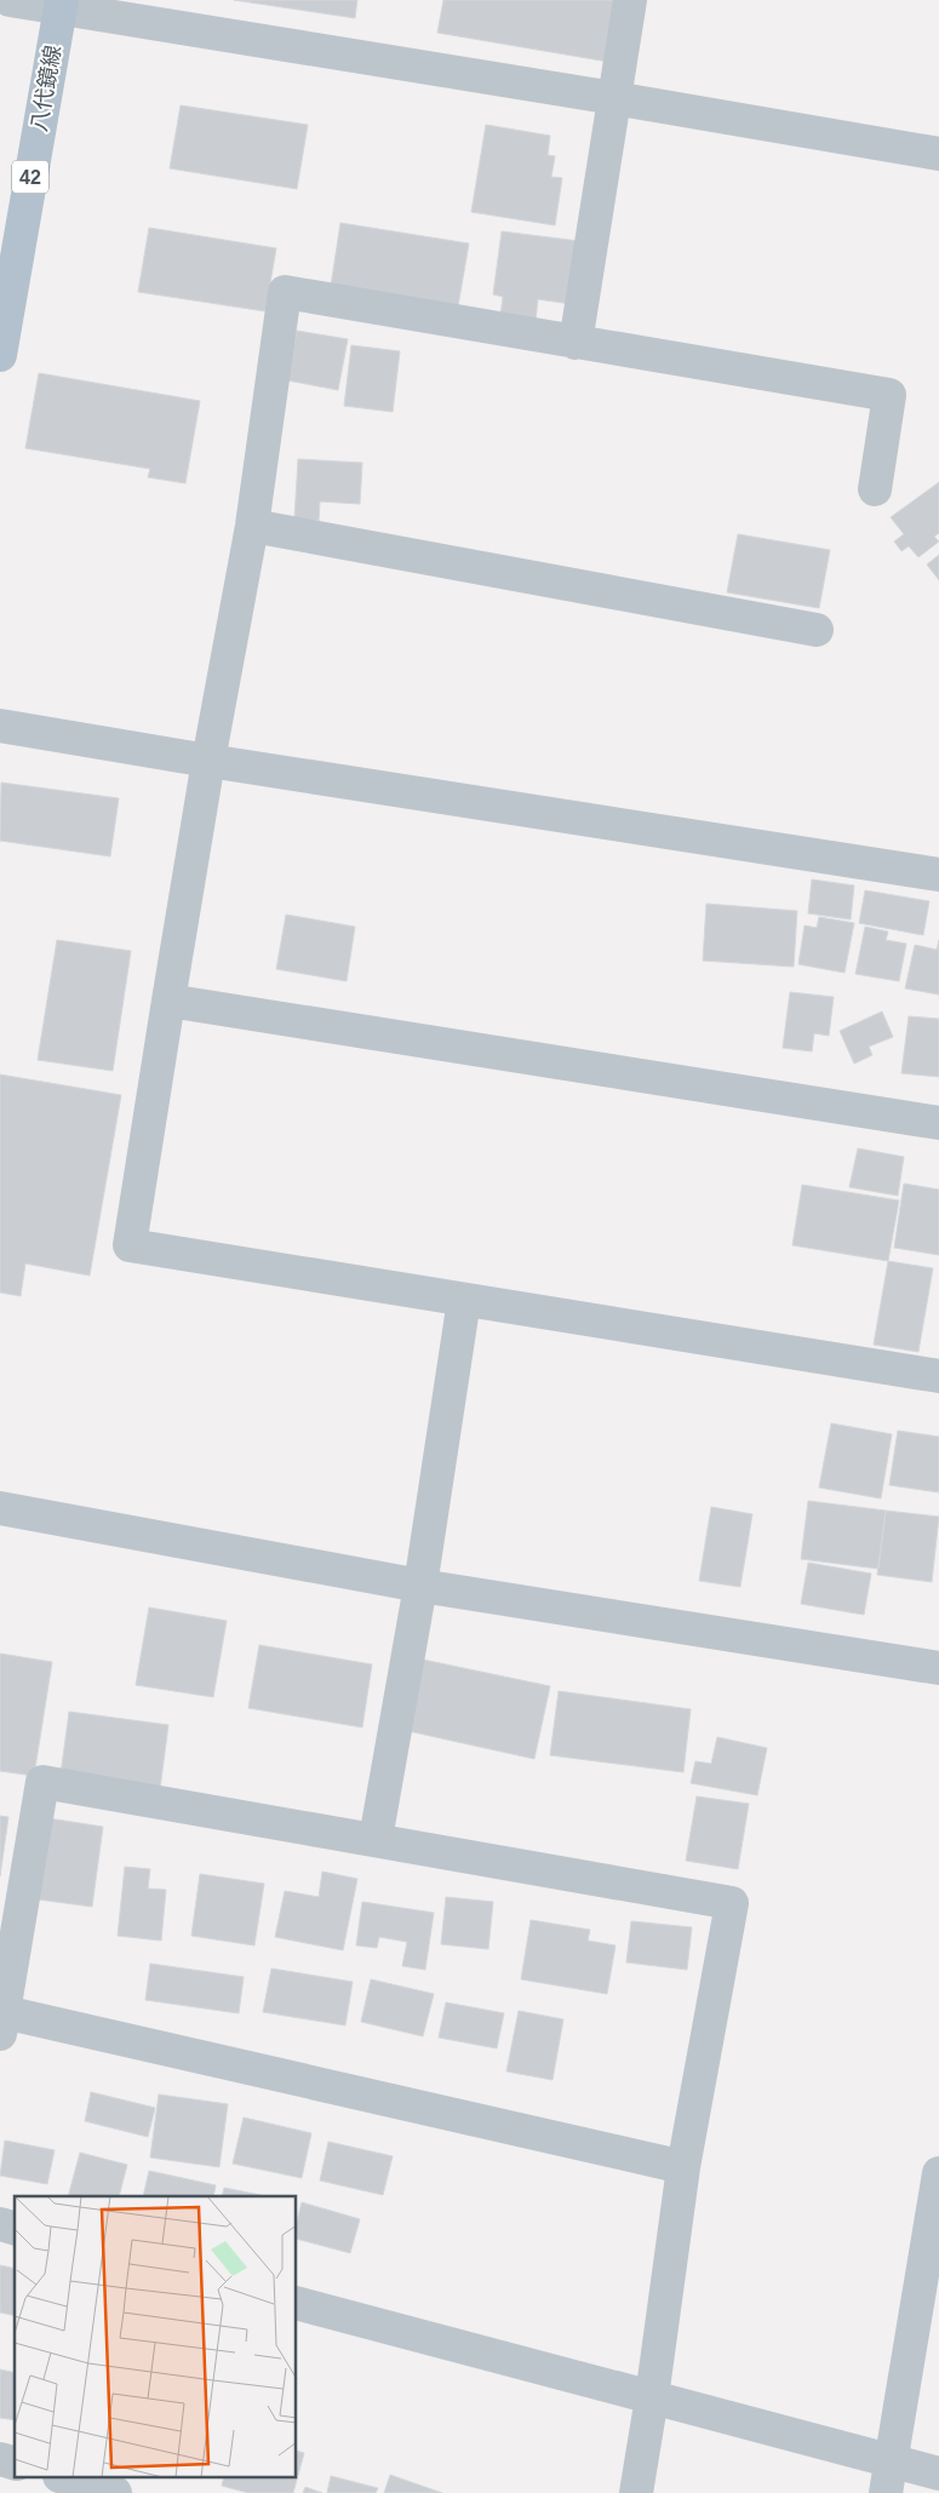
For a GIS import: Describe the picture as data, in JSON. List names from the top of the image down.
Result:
{
  "streets": {
    "main road": ["八代鏡線", "42"]
  }
}
